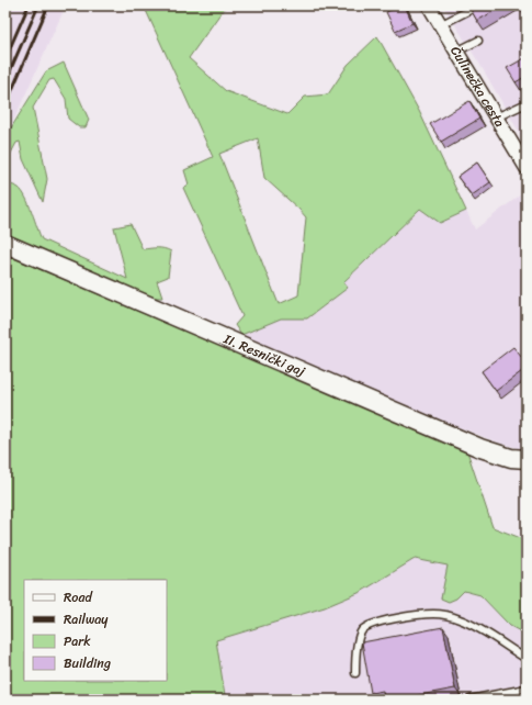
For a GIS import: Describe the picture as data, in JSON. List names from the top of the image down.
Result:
{
  "streets": {
    "street": ["Čulinečka cesta", "II. Resnički gaj"]
  },
  "legend": [
    "Road",
    "Railway",
    "Park",
    "Building"
  ]
}
